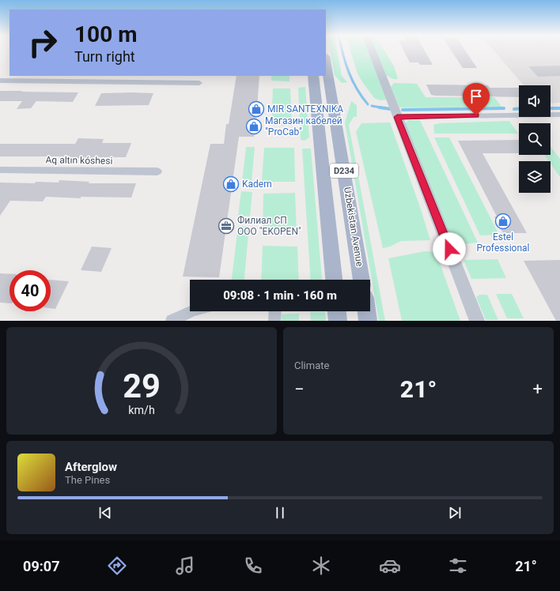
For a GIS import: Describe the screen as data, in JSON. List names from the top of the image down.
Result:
{
  "streets": {
    "main road": ["D234", "Uzbekistan Avenue"],
    "street": ["Aq altın kóshesi"]
  },
  "places": {
    "shop": [
      "MIR SANTEXNIKA",
      "Магазин кабелей \"ProCab\"",
      "Kadem",
      "Estel Professional"
    ],
    "office": ["Филиал СП OOO \"EKOPEN\""]
  },
  "page": {
    "turn": ["100 m", "Turn right"],
    "limit": "40",
    "trip": "09:08 · 1 min · 160 m",
    "tile": "Climate",
    "heat": ["−", "21°", "+"],
    "song": ["Afterglow", "The Pines"],
    "tabs": ["09:07", "21°"],
    "gauge": ["29", "km/h"]
  }
}
